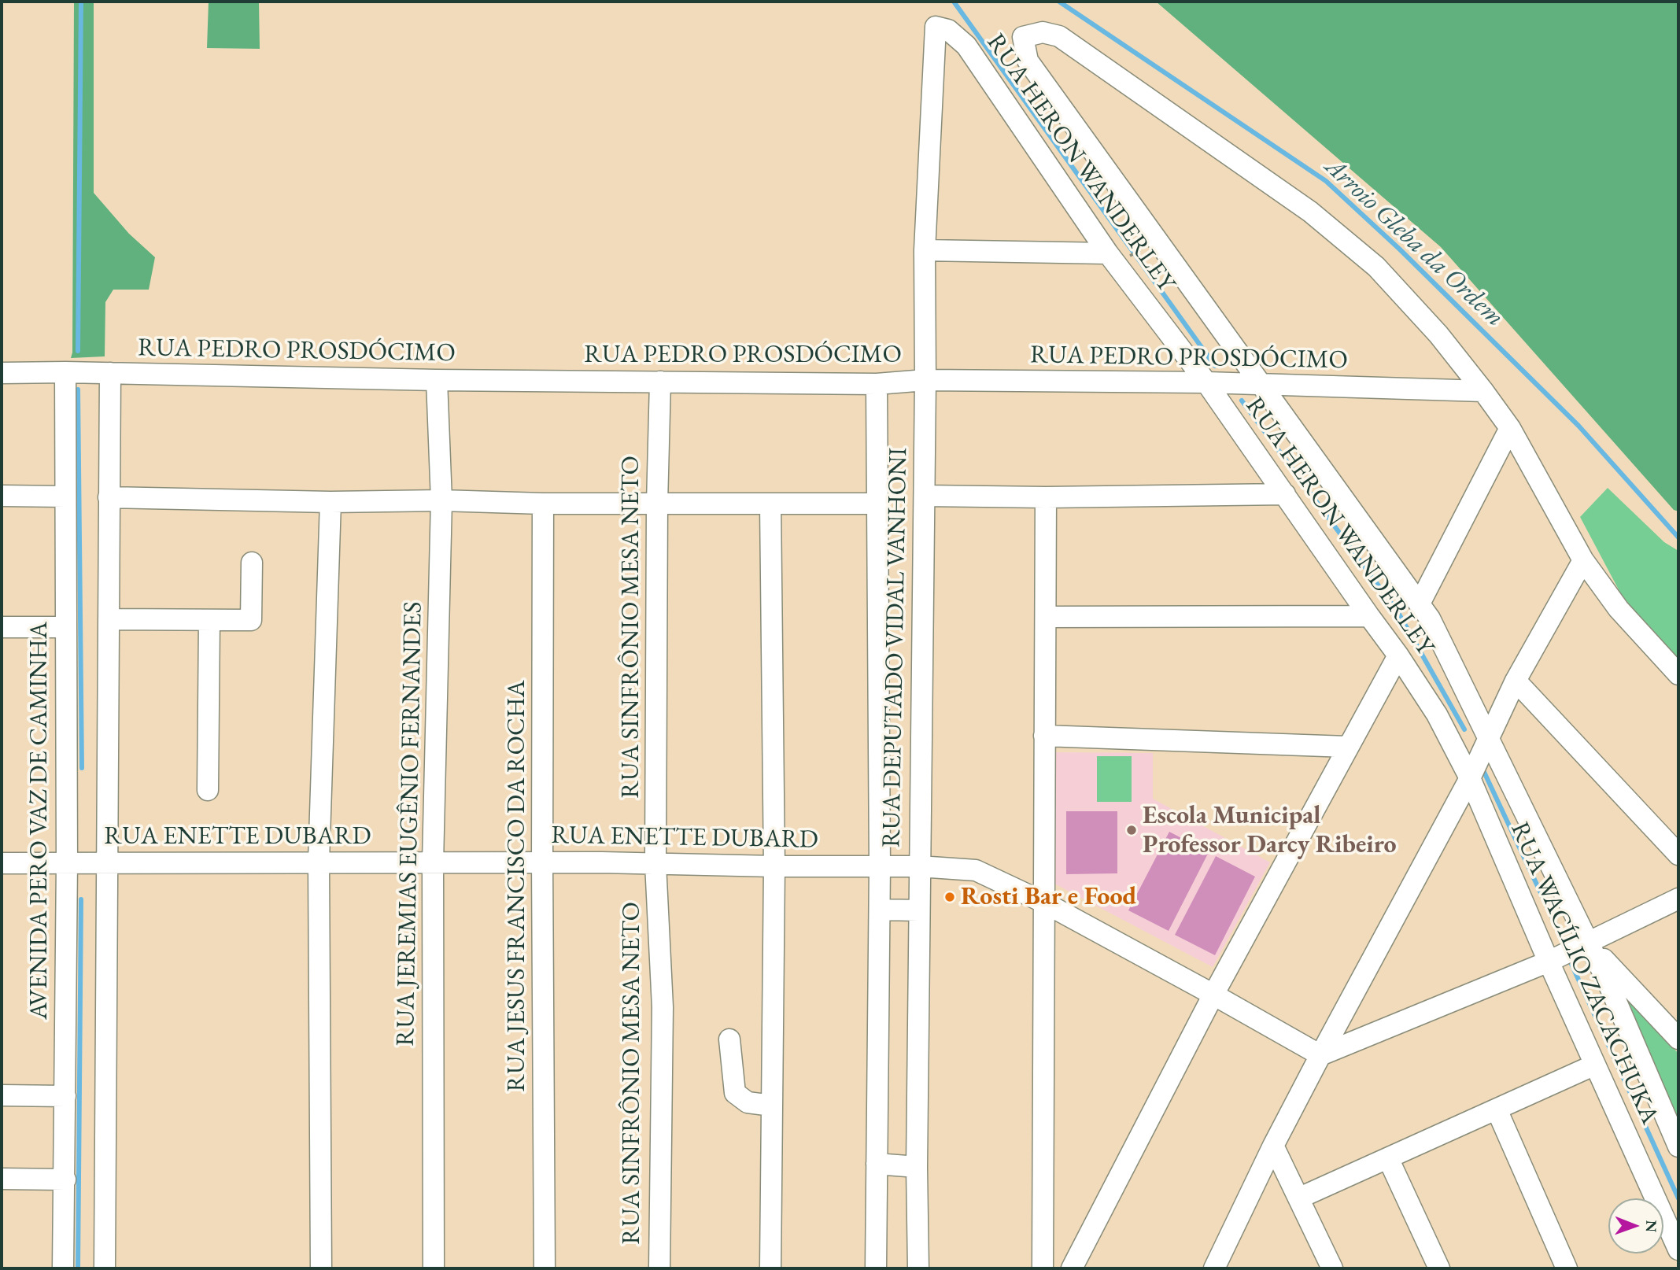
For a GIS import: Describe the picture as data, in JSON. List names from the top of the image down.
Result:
{
  "streets": {
    "street": [
      "RUA HERON WANDERLEY",
      "RUA PEDRO PROSDÓCIMO",
      "RUA SINFRÔNIO MESA NETO",
      "RUA DEPUTADO VIDAL VANHONI",
      "AVENIDA PERO VAZ DE CAMINHA",
      "RUA JEREMIAS EUGÊNIO FERNANDES",
      "RUA ENETTE DUBARD",
      "RUA JESUS FRANCISCO DA ROCHA",
      "RUA WACÍLIO ZACACHUKA"
    ]
  },
  "crossings": [
    ["RUA HERON WANDERLEY", "RUA PEDRO PROSDÓCIMO"],
    ["RUA HERON WANDERLEY", "RUA DEPUTADO VIDAL VANHONI"],
    ["RUA HERON WANDERLEY", "RUA WACÍLIO ZACACHUKA"],
    ["RUA PEDRO PROSDÓCIMO", "RUA SINFRÔNIO MESA NETO"],
    ["RUA PEDRO PROSDÓCIMO", "RUA DEPUTADO VIDAL VANHONI"],
    ["RUA PEDRO PROSDÓCIMO", "AVENIDA PERO VAZ DE CAMINHA"],
    ["RUA PEDRO PROSDÓCIMO", "RUA JEREMIAS EUGÊNIO FERNANDES"],
    ["RUA SINFRÔNIO MESA NETO", "RUA ENETTE DUBARD"],
    ["RUA DEPUTADO VIDAL VANHONI", "RUA ENETTE DUBARD"],
    ["AVENIDA PERO VAZ DE CAMINHA", "RUA ENETTE DUBARD"],
    ["RUA JEREMIAS EUGÊNIO FERNANDES", "RUA ENETTE DUBARD"],
    ["RUA ENETTE DUBARD", "RUA JESUS FRANCISCO DA ROCHA"]
  ],
  "water": ["Arroio Gleba da Ordem"],
  "places": ["Escola Municipal Professor Darcy Ribeiro", "Rosti Bar e Food"],
  "north": "right"
}
